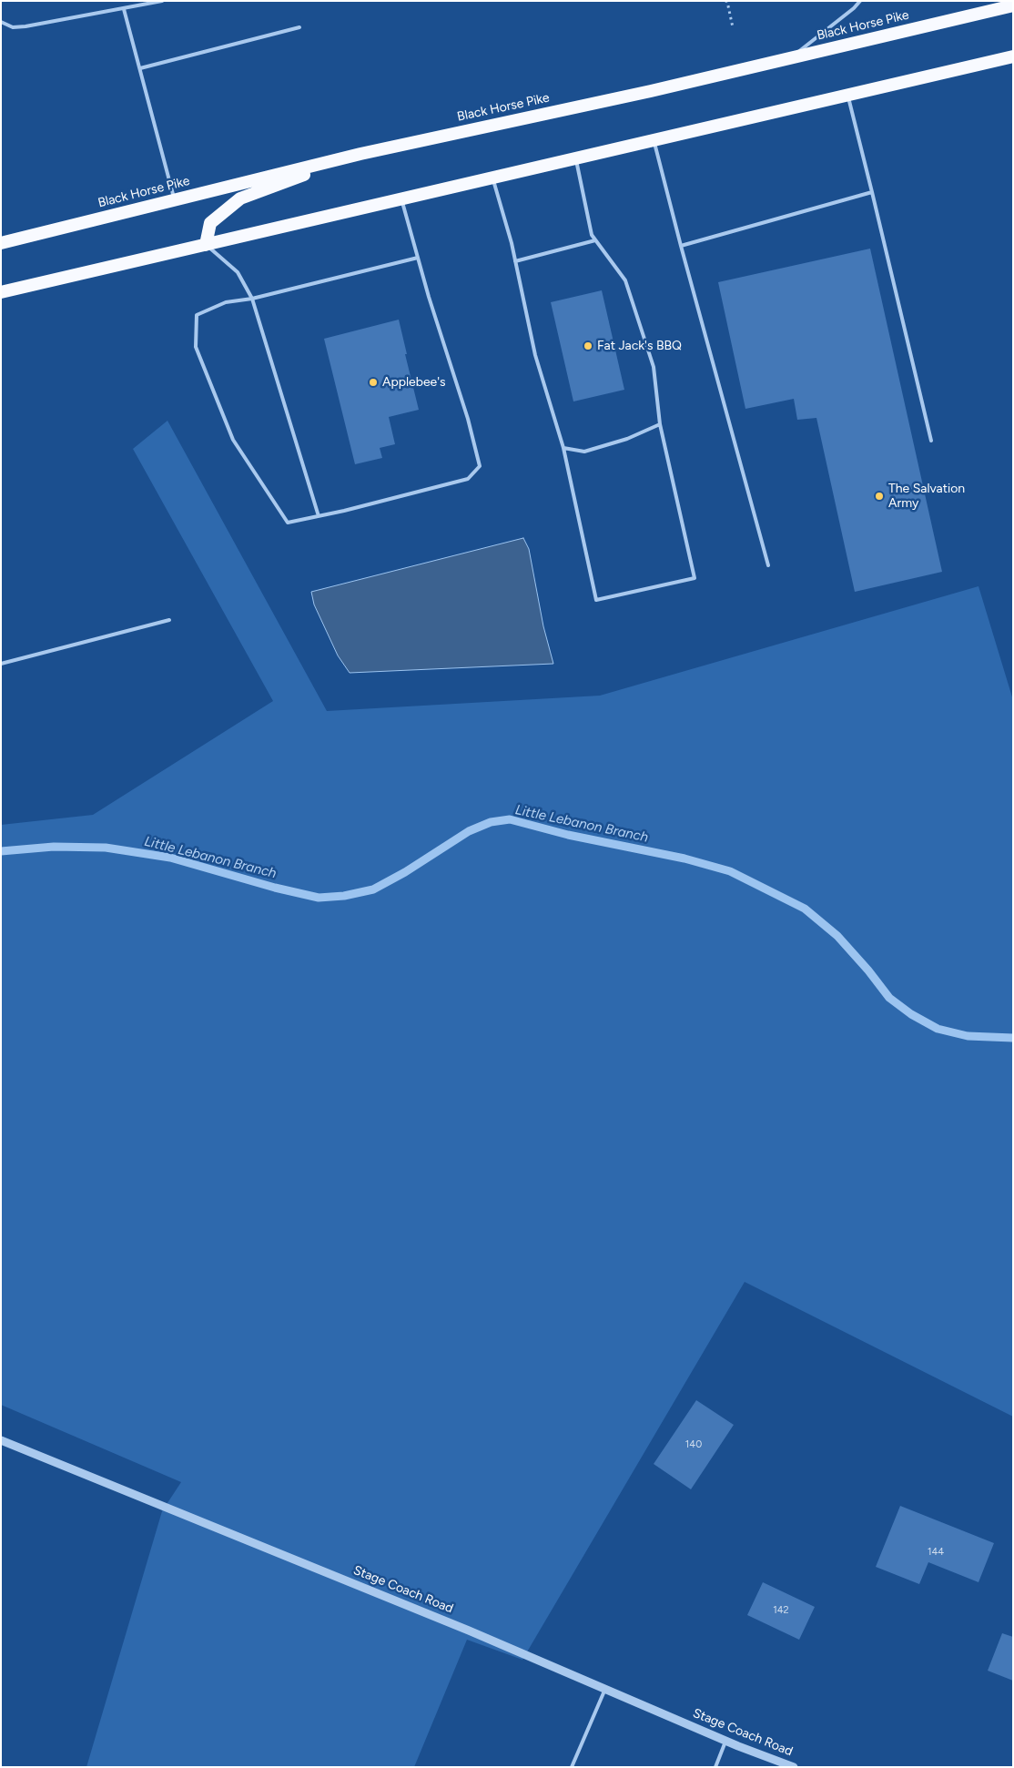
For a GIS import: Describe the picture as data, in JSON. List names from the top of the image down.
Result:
{
  "streets": {
    "highway": ["Black Horse Pike"],
    "street": ["Stage Coach Road"]
  },
  "water": ["Little Lebanon Branch"],
  "places": ["Fat Jack's BBQ", "Applebee's", "The Salvation Army"],
  "house_numbers": ["140", "144", "142"]
}
